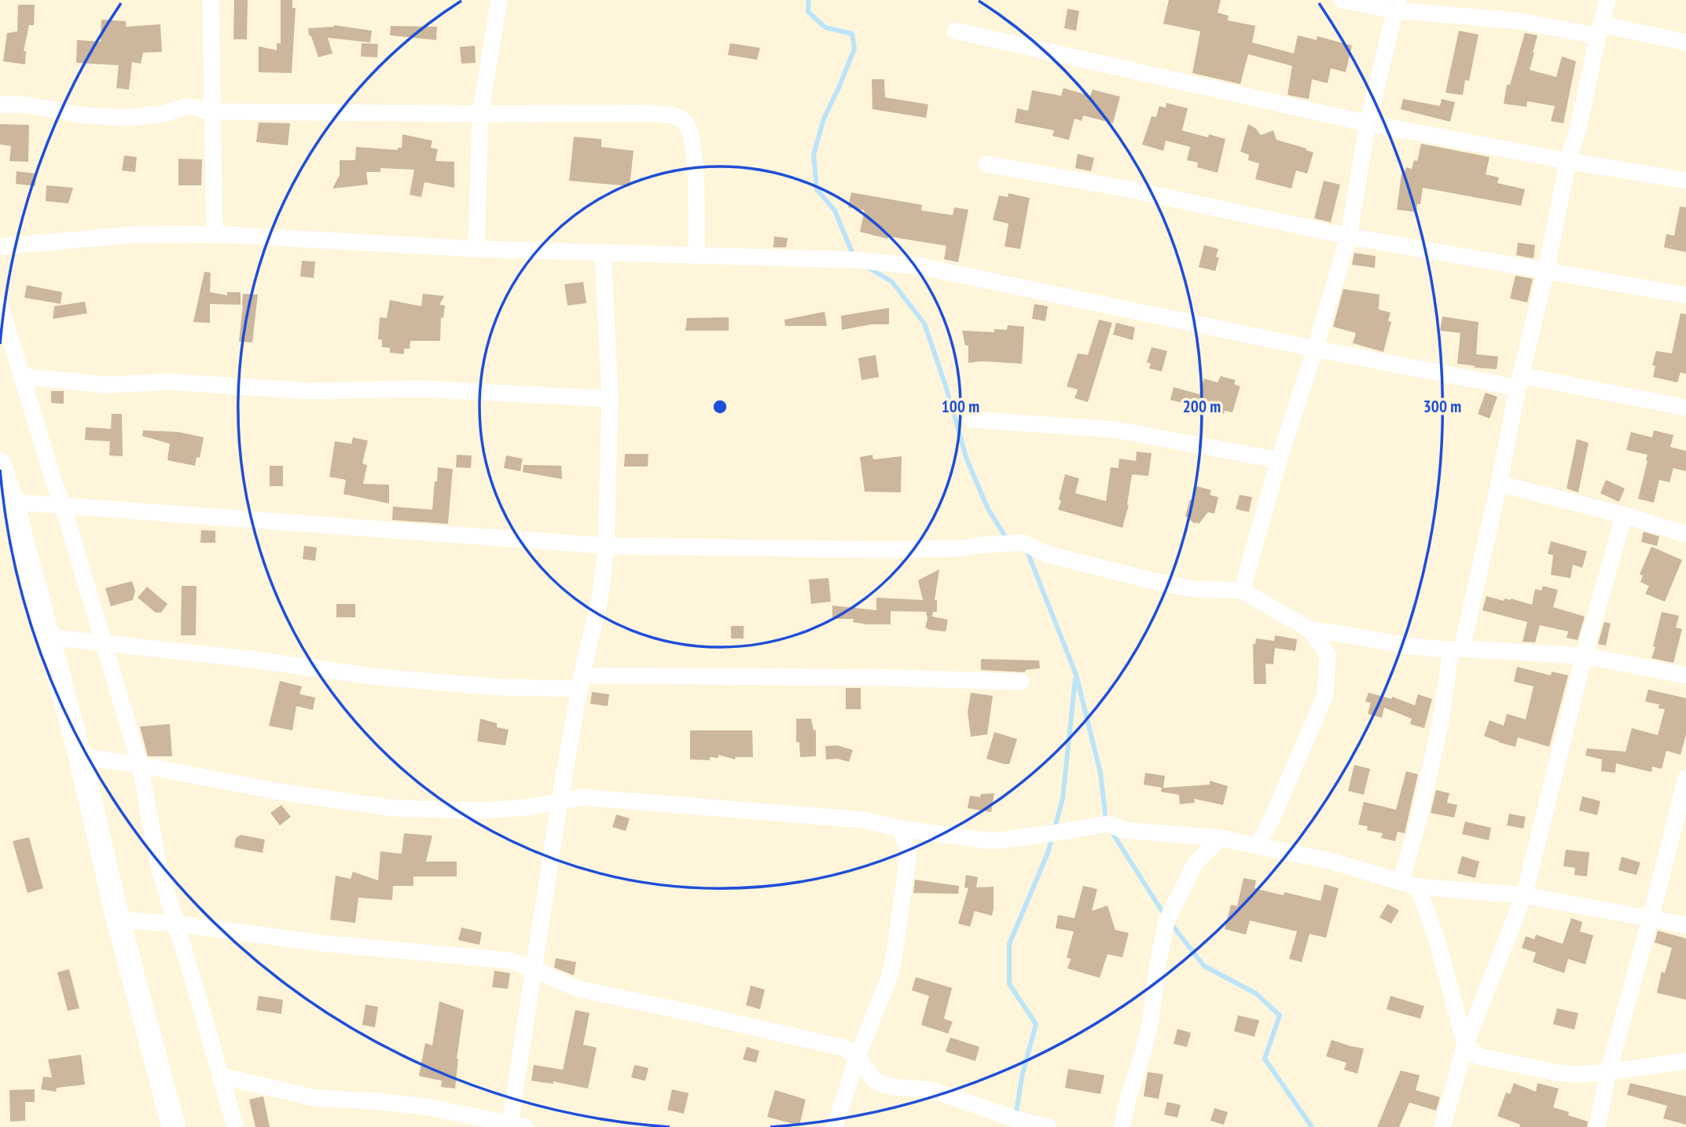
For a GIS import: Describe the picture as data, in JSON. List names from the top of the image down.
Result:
{
  "rings": ["100 m", "200 m", "300 m"]
}
